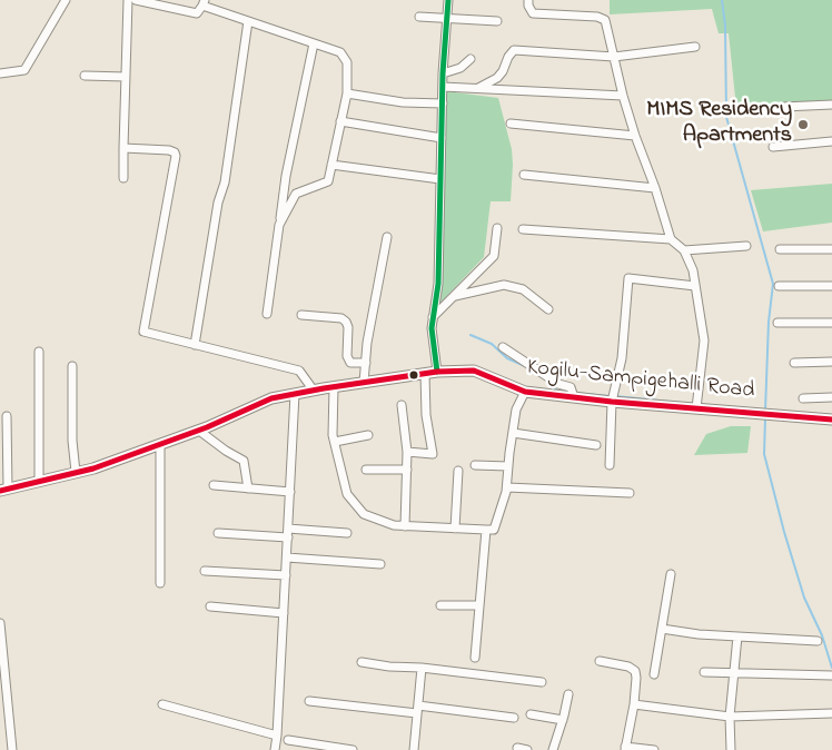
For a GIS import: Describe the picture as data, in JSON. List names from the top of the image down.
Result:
{
  "streets": {
    "street": ["Kogilu-Sampigehalli Road"]
  },
  "places": ["MIMS Residency Apartments"]
}
